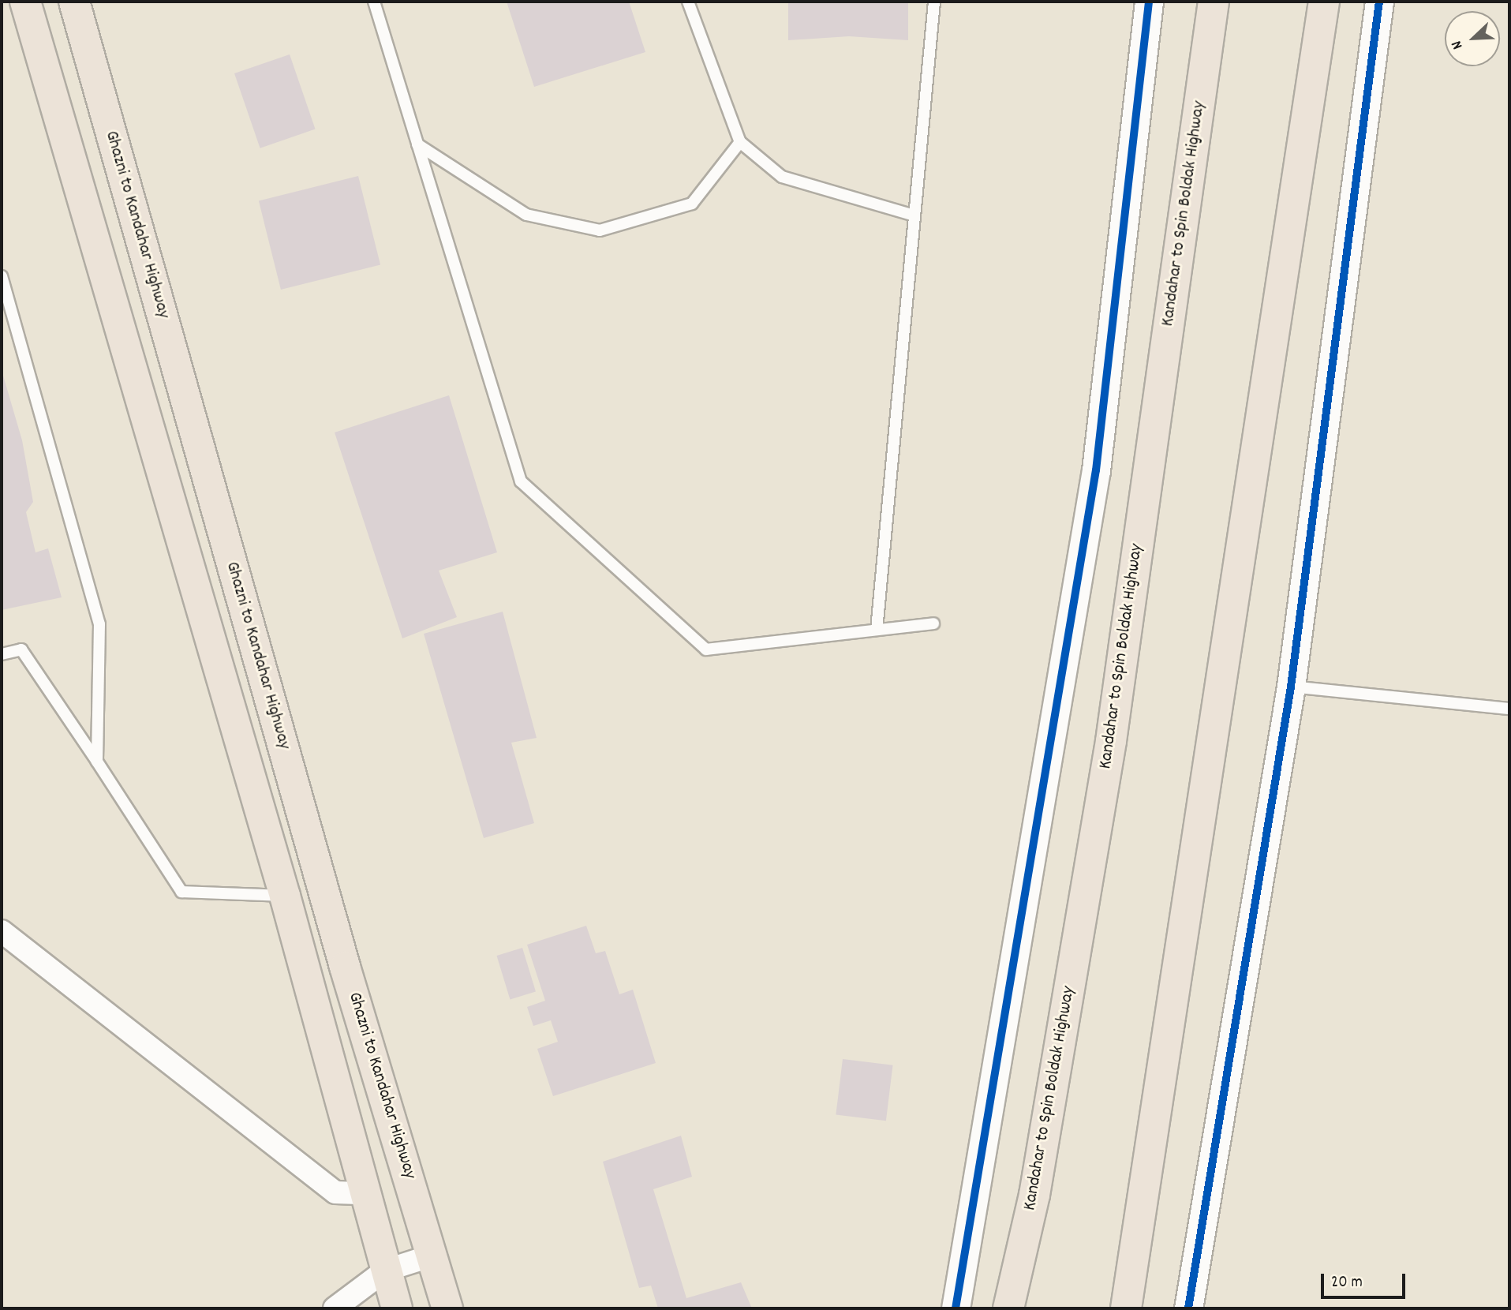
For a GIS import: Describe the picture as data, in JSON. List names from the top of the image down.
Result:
{
  "streets": {
    "highway": ["Kandahar to Spin Boldak Highway", "Ghazni to Kandahar Highway"]
  },
  "scale_bar": "20 m",
  "north": "bottom left"
}
